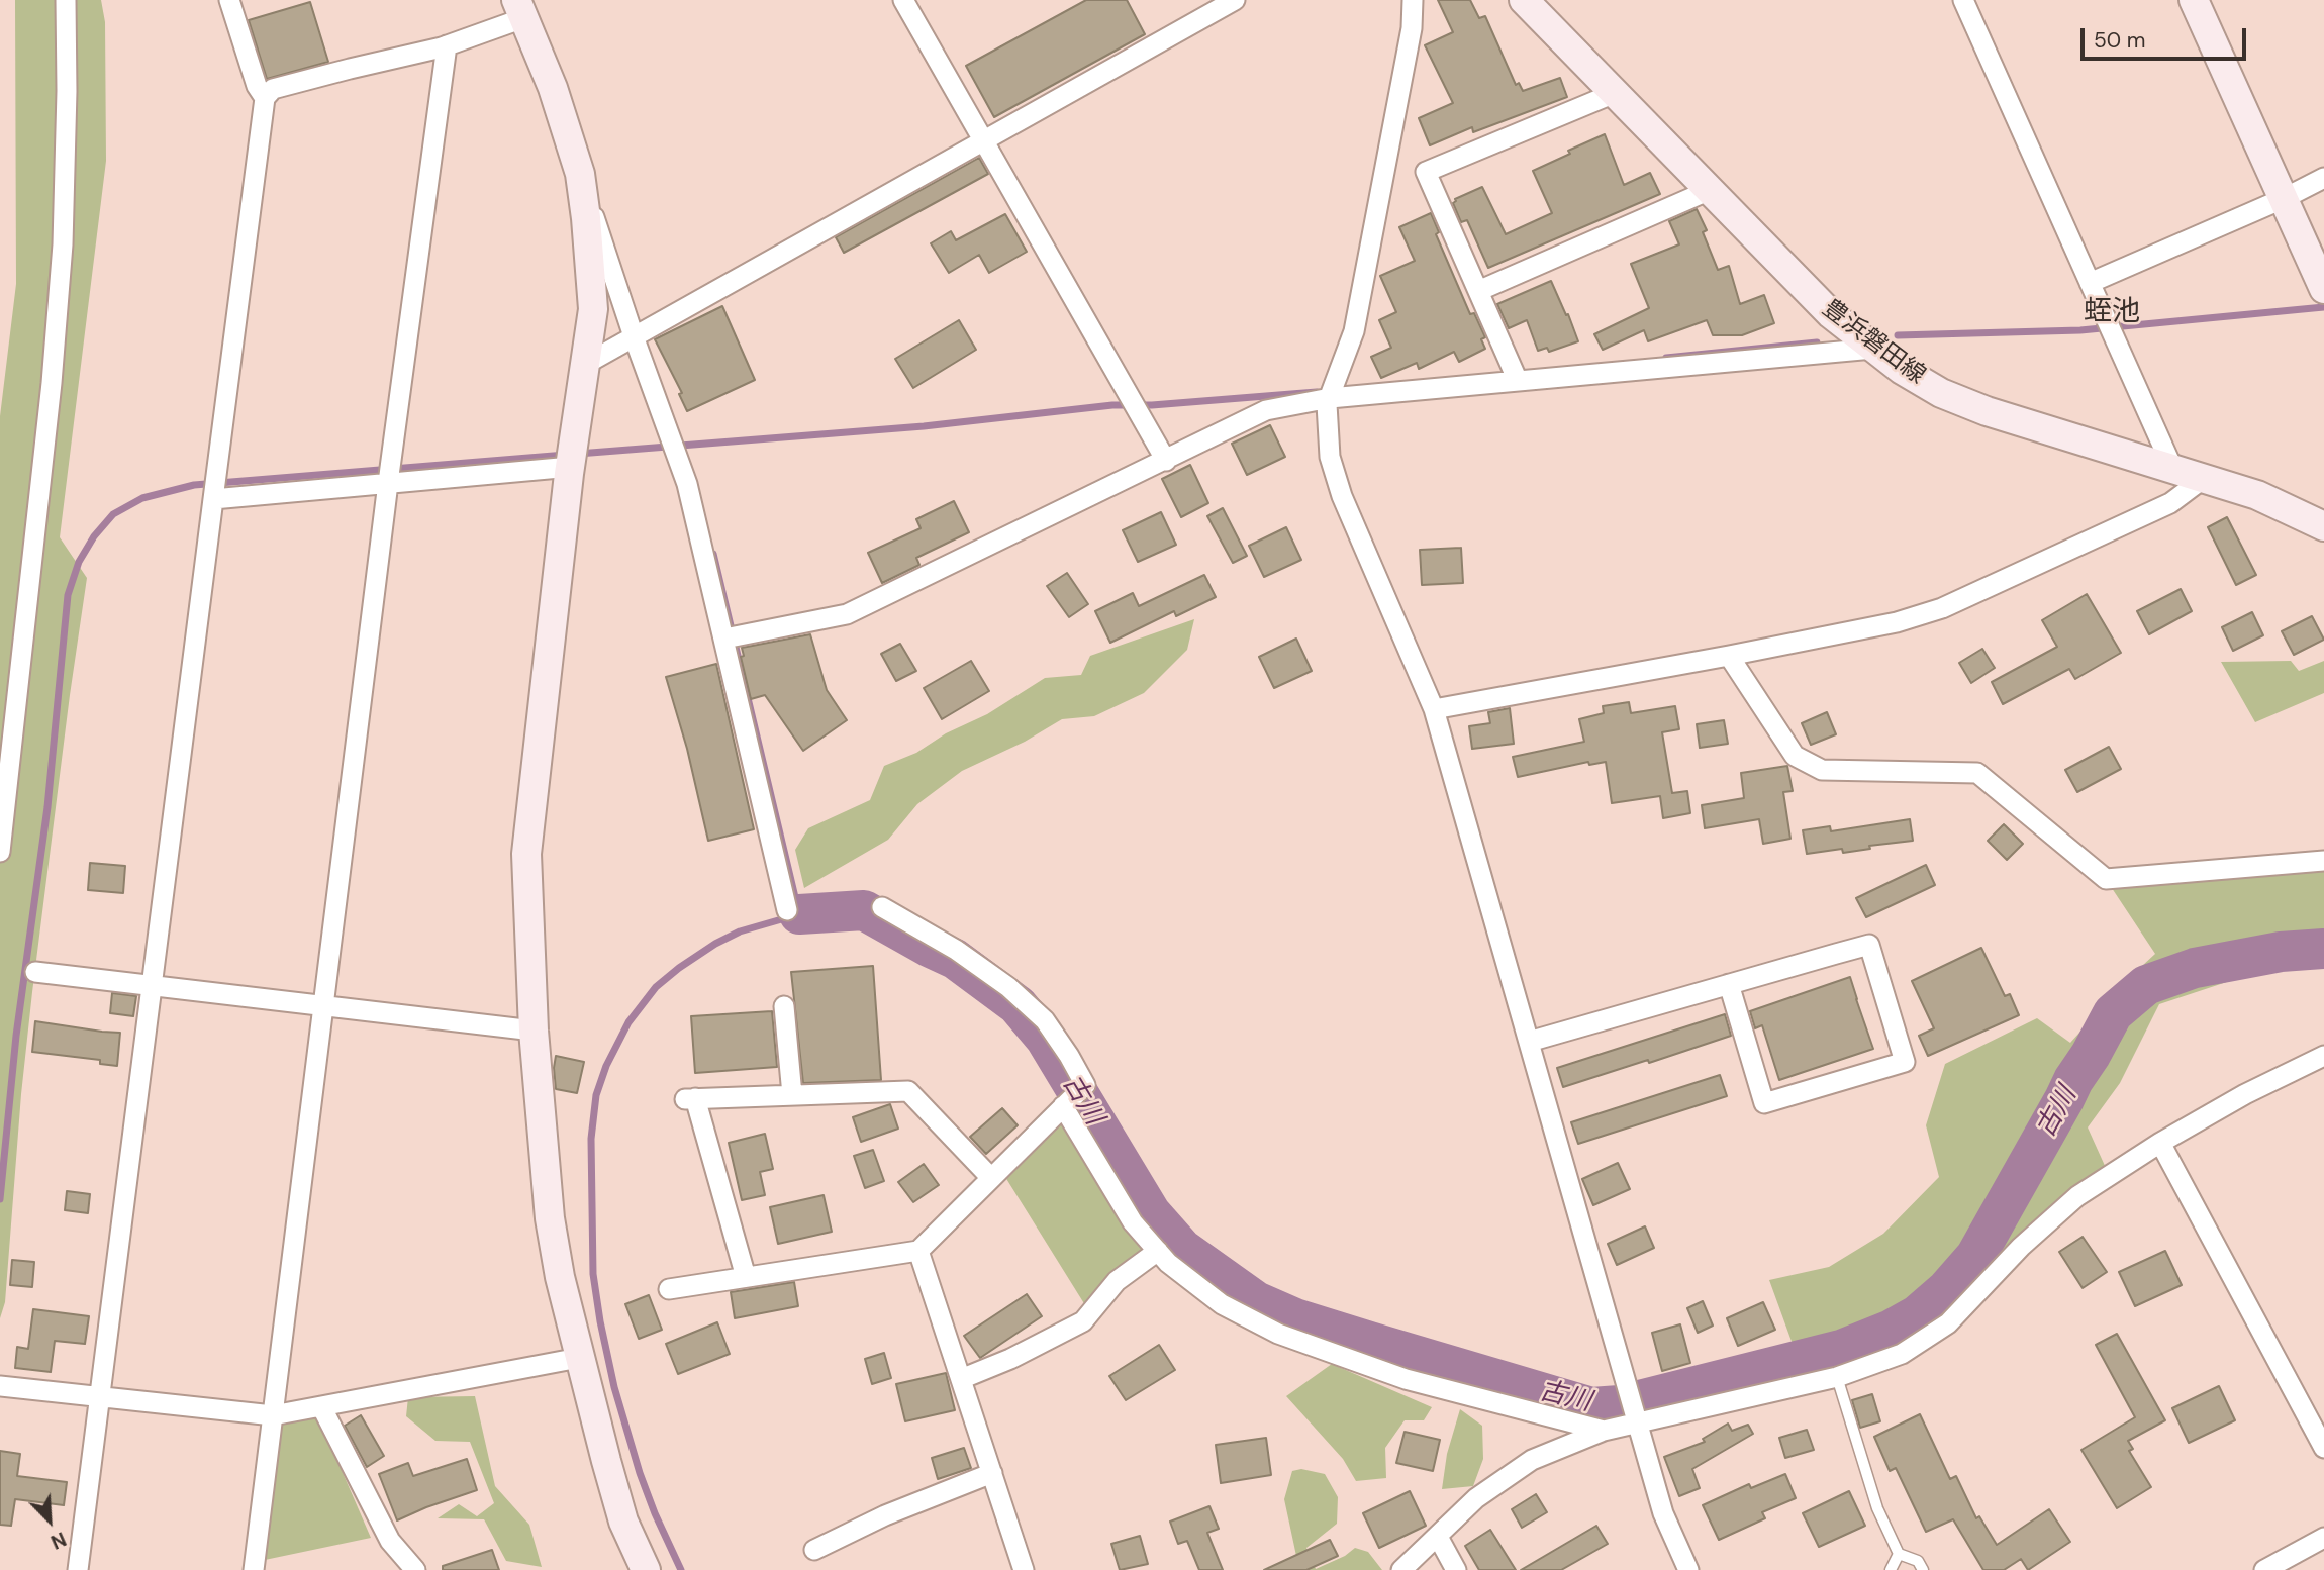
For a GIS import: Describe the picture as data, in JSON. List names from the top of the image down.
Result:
{
  "streets": {
    "street": ["豊浜磐田線"]
  },
  "districts": ["蛭池"],
  "water": ["古川"],
  "scale_bar": "50 m",
  "north": "bottom right"
}
